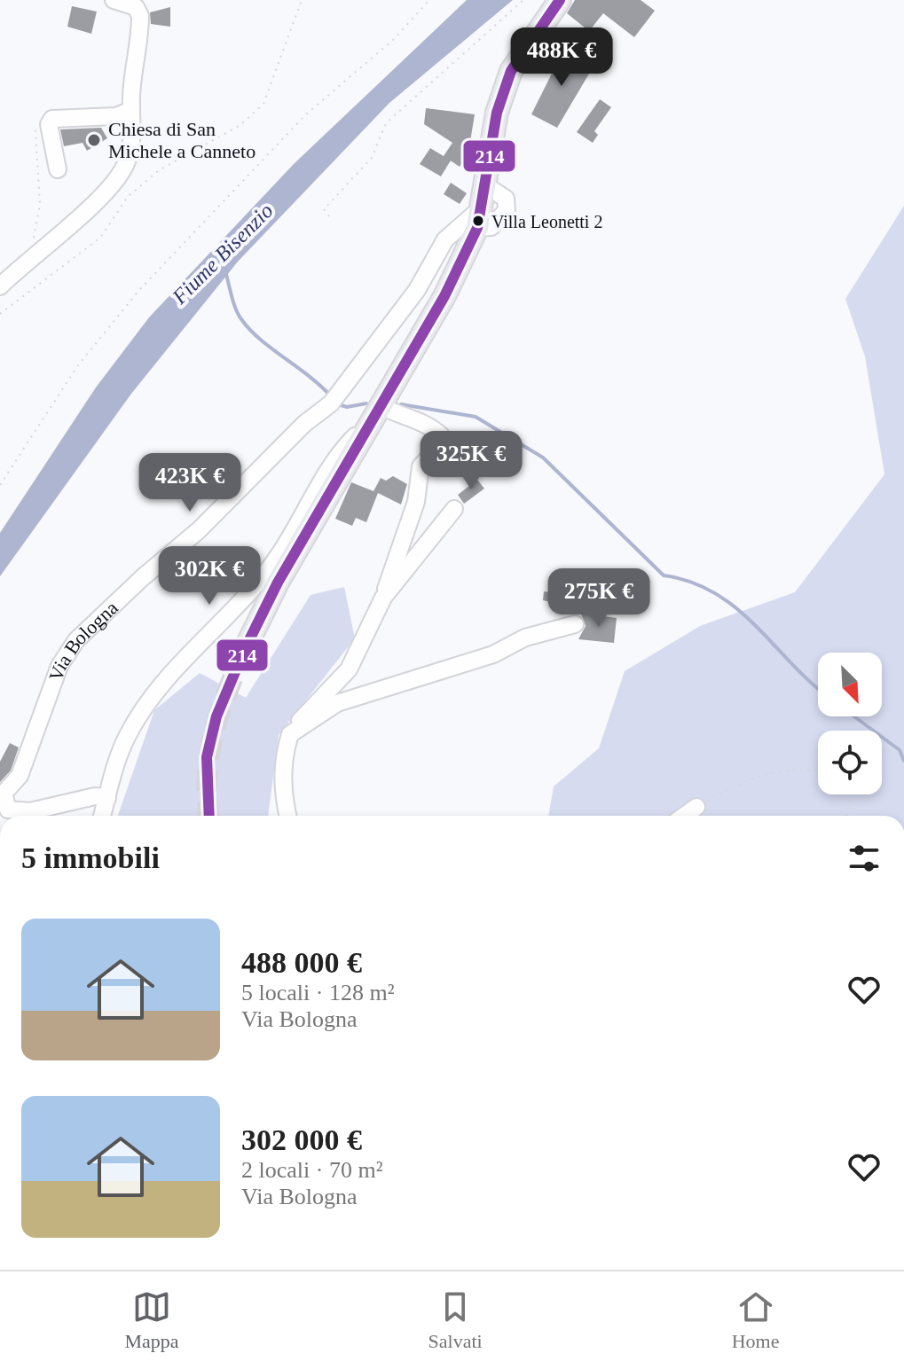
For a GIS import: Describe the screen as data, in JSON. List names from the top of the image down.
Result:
{
  "streets": {
    "street": ["Via Bologna"]
  },
  "water": ["Fiume Bisenzio"],
  "places": ["Chiesa di San Michele a Canneto", "Villa Leonetti 2"],
  "lines": ["transit line 214"],
  "north": "bottom right",
  "page": {
    "price": [
      "488K €",
      "325K €",
      "423K €",
      "302K €",
      "275K €"
    ],
    "heading": "5 immobili",
    "list": [
      {
        "name": "488 000 €",
        "note": "5 locali · 128 m² · Via Bologna"
      },
      {
        "name": "302 000 €",
        "note": "2 locali · 70 m² · Via Bologna"
      }
    ],
    "tabs": ["Mappa", "Salvati", "Home"]
  }
}
